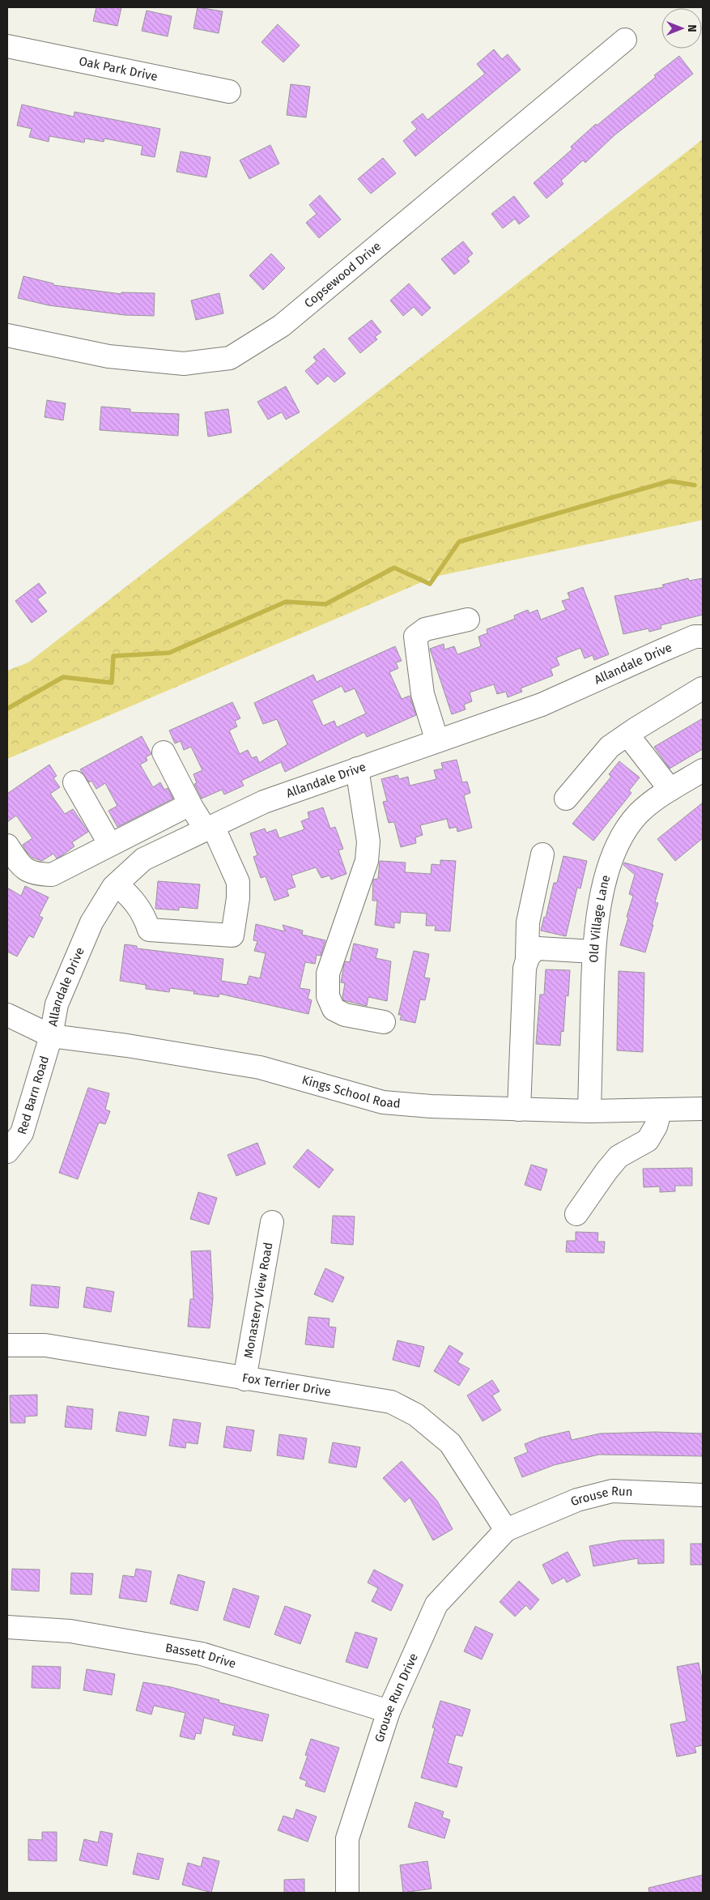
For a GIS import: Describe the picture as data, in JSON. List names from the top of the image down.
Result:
{
  "streets": {
    "street": [
      "Oak Park Drive",
      "Copsewood Drive",
      "Allandale Drive",
      "Old Village Lane",
      "Kings School Road",
      "Red Barn Road",
      "Monastery View Road",
      "Fox Terrier Drive",
      "Grouse Run",
      "Bassett Drive",
      "Grouse Run Drive"
    ]
  },
  "crossings": [
    ["Allandale Drive", "Kings School Road"],
    ["Allandale Drive", "Red Barn Road"],
    ["Old Village Lane", "Kings School Road"],
    ["Kings School Road", "Red Barn Road"],
    ["Monastery View Road", "Fox Terrier Drive"],
    ["Fox Terrier Drive", "Grouse Run"],
    ["Fox Terrier Drive", "Grouse Run Drive"],
    ["Grouse Run", "Grouse Run Drive"],
    ["Bassett Drive", "Grouse Run Drive"]
  ],
  "north": "right"
}
